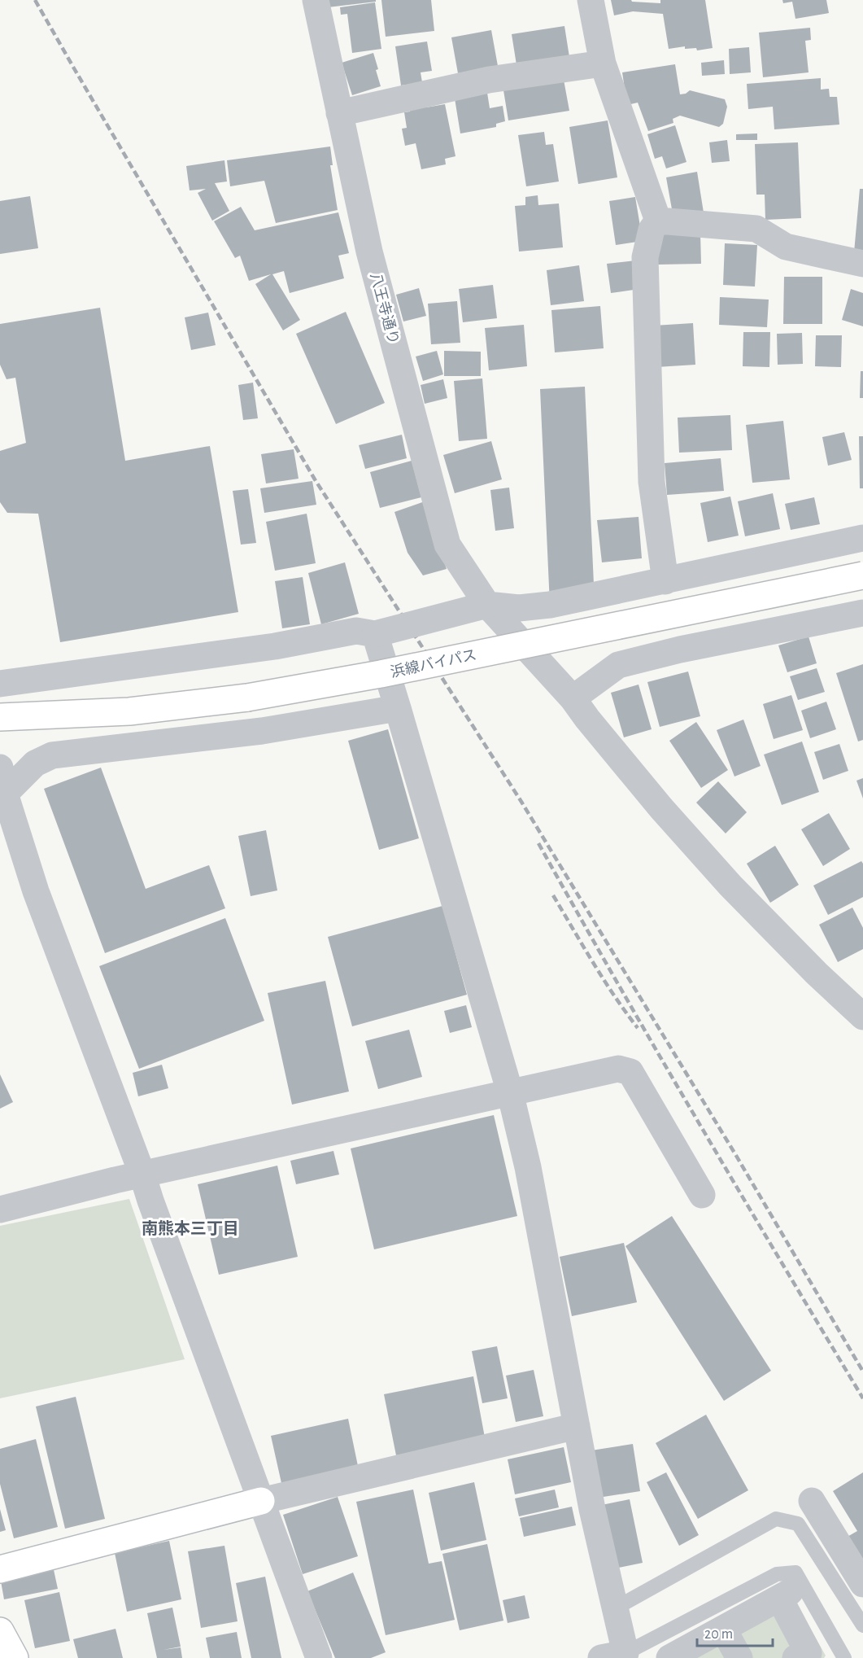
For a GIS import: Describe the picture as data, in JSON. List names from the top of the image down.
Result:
{
  "streets": {
    "main road": ["浜線バイパス"],
    "street": ["八王寺通り"]
  },
  "districts": ["南熊本三丁目"],
  "scale_bar": "20 m"
}
